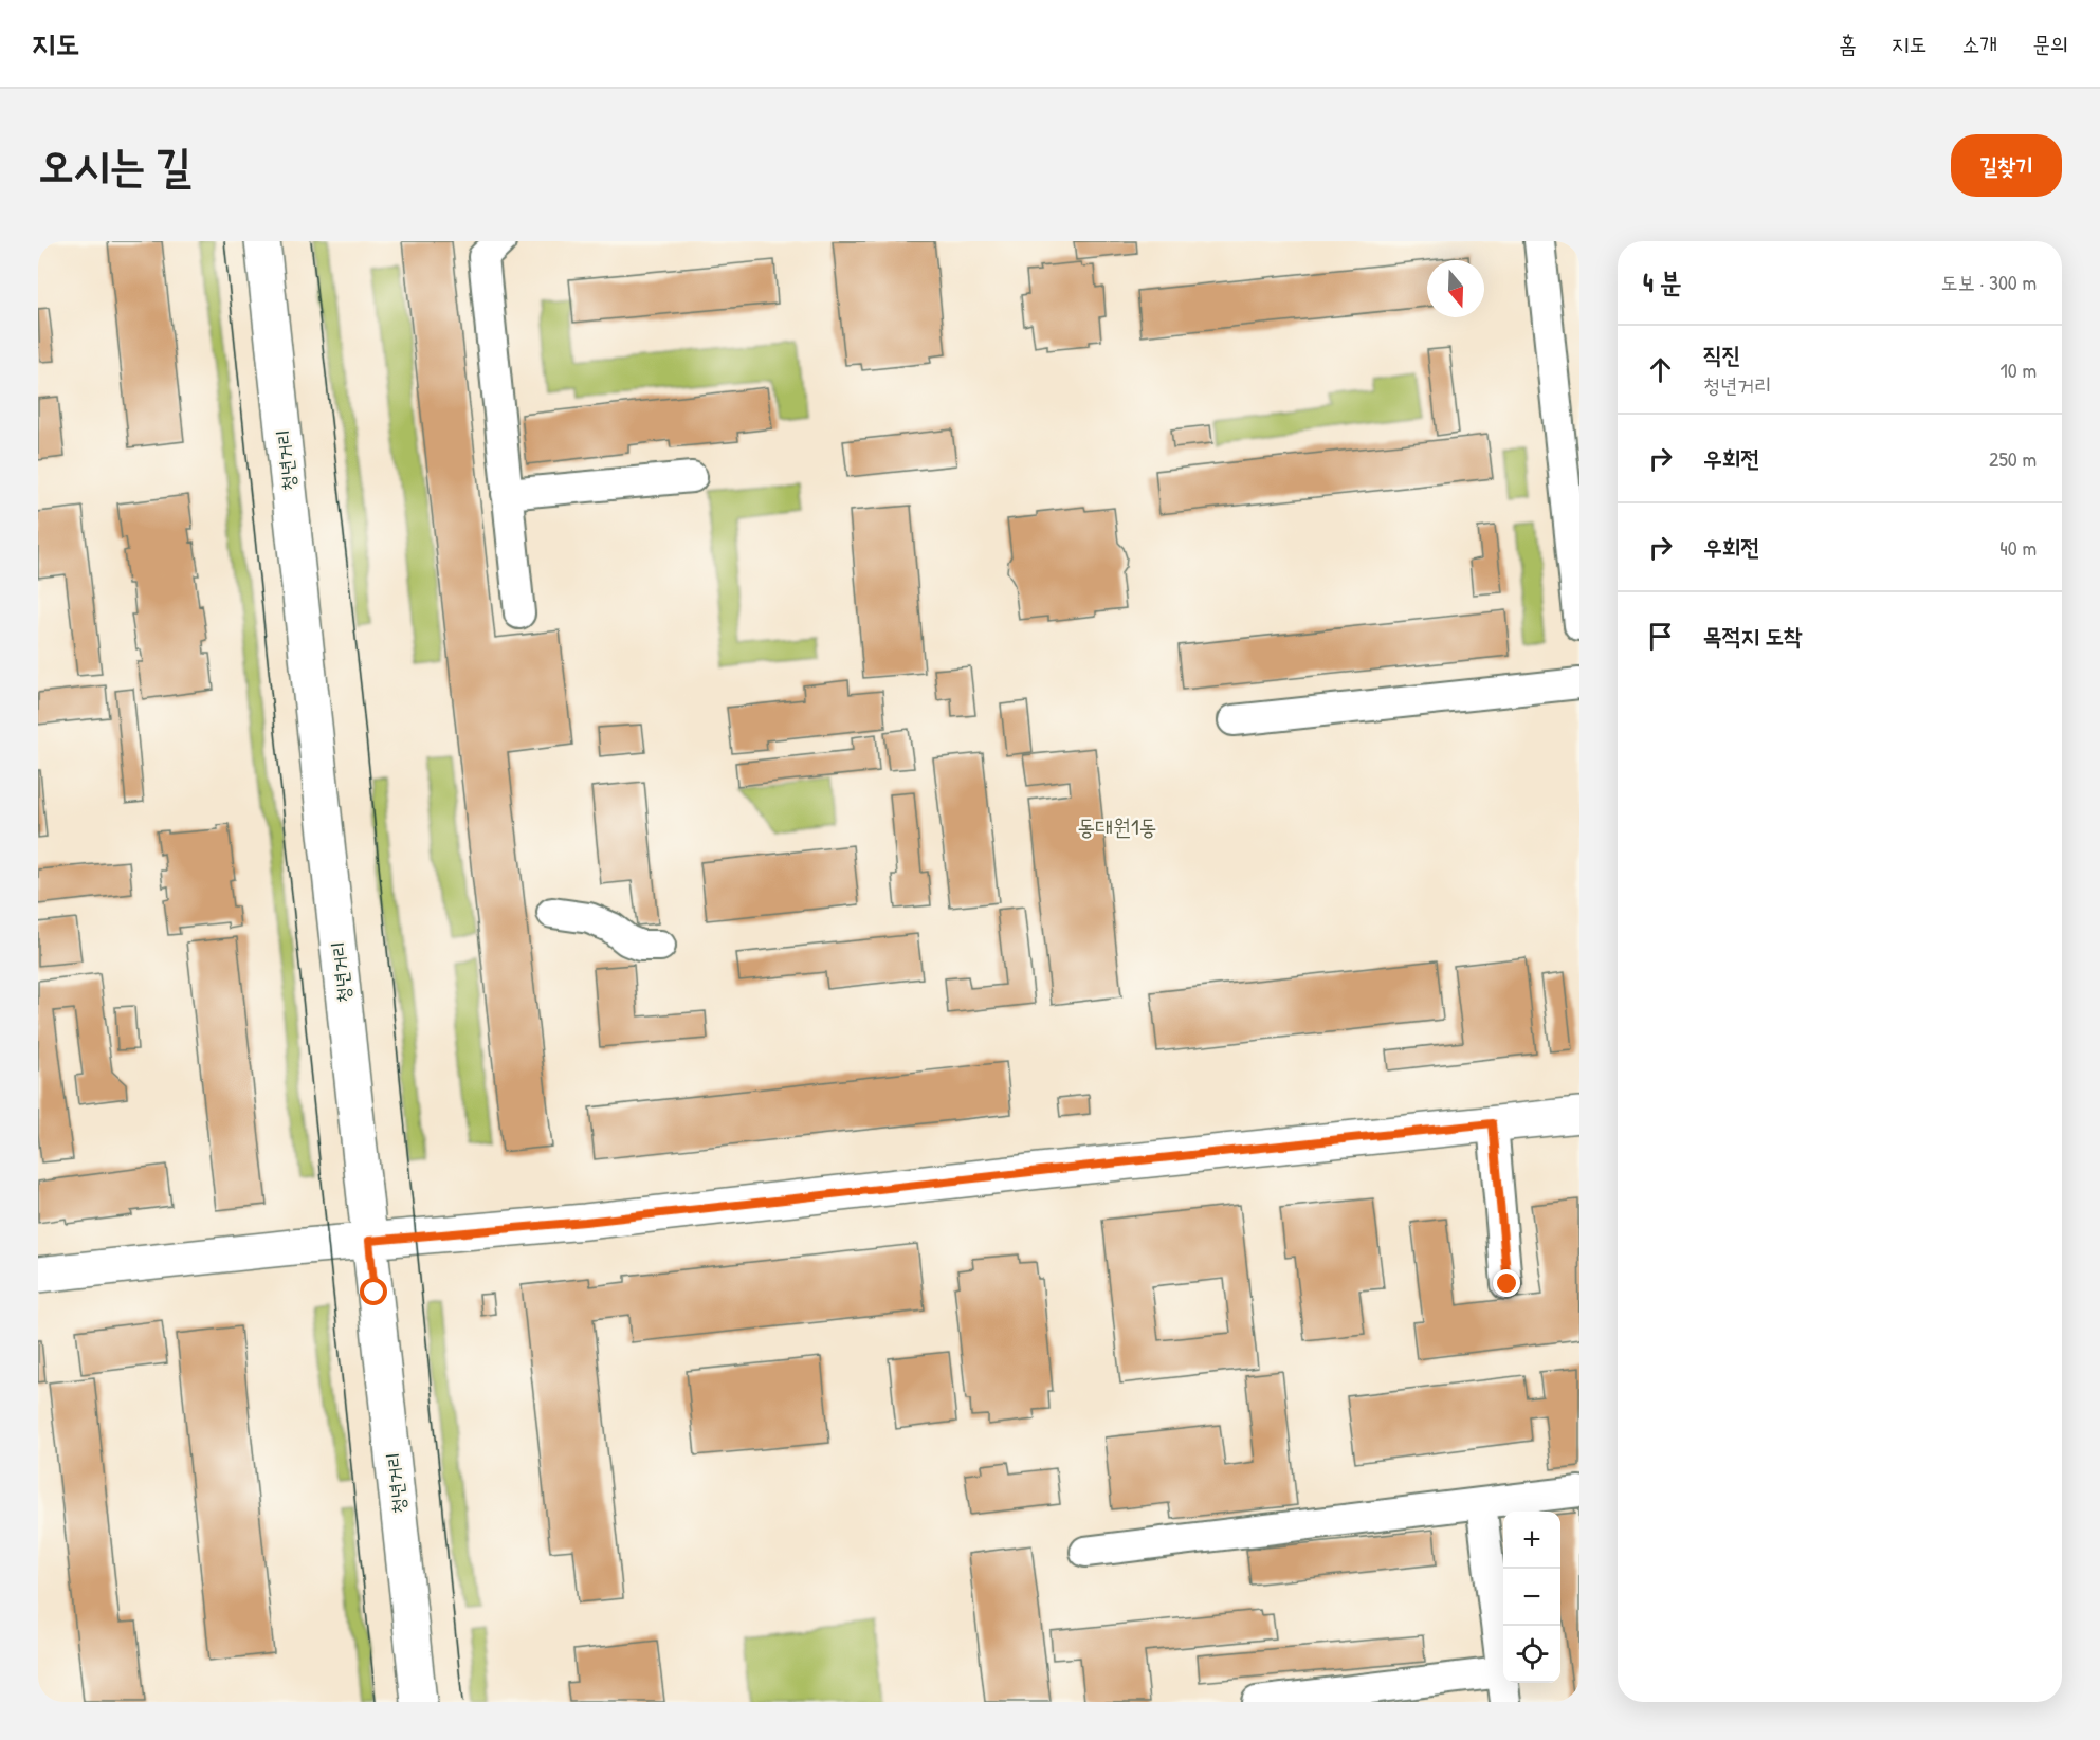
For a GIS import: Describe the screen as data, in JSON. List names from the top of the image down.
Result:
{
  "streets": {
    "main road": ["청년거리"]
  },
  "districts": ["동대원1동"],
  "north": "bottom",
  "page": {
    "header": "지도",
    "nav": [
      "홈",
      "지도",
      "소개",
      "문의"
    ],
    "title": "오시는 길",
    "buttons": "길찾기",
    "heading": ["4 분", "도보 · 300 m"],
    "list": [
      ["직진", "청년거리", "10 m"],
      ["우회전", "250 m"],
      ["우회전", "40 m"],
      "목적지 도착"
    ],
    "map_buttons": ["+", "−"]
  }
}
